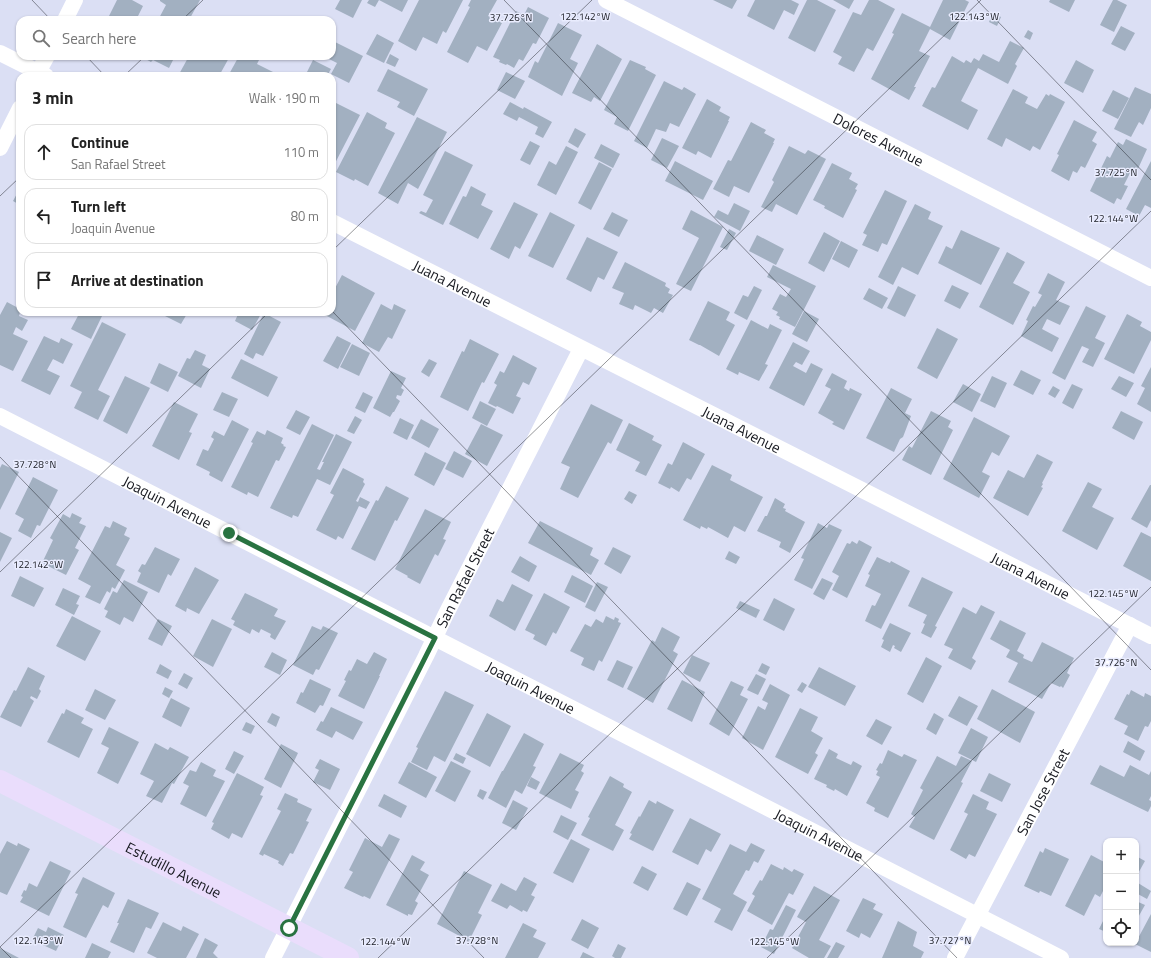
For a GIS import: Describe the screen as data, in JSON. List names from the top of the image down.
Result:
{
  "streets": {
    "street": [
      "Dolores Avenue",
      "Juana Avenue",
      "Joaquin Avenue",
      "San Rafael Street",
      "San Jose Street",
      "Estudillo Avenue"
    ]
  },
  "crossings": [
    ["Juana Avenue", "San Rafael Street"],
    ["Juana Avenue", "San Jose Street"],
    ["Joaquin Avenue", "San Rafael Street"],
    ["Joaquin Avenue", "San Jose Street"],
    ["San Rafael Street", "Estudillo Avenue"]
  ],
  "page": {
    "search": "Search here",
    "heading": ["3 min", "Walk · 190 m"],
    "list": [
      ["Continue", "San Rafael Street", "110 m"],
      ["Turn left", "Joaquin Avenue", "80 m"],
      "Arrive at destination"
    ],
    "map_buttons": ["+", "−"]
  },
  "coordinates": [
    "122.142°W",
    "122.143°W",
    "37.726°N",
    "37.725°N",
    "122.144°W",
    "37.728°N",
    "122.145°W",
    "37.727°N"
  ]
}
